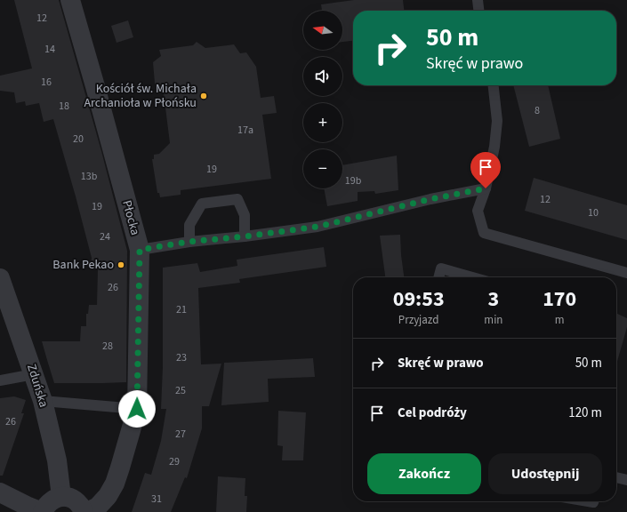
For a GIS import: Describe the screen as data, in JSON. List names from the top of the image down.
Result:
{
  "streets": {
    "street": ["Płocka", "Zduńska"]
  },
  "places": ["Kościół św. Michała Archanioła w Płońsku", "Bank Pekao"],
  "house_numbers": [
    "12",
    "14",
    "16",
    "18",
    "8",
    "17a",
    "20",
    "19",
    "13b",
    "19b",
    "12",
    "19",
    "10",
    "24",
    "26",
    "21",
    "28",
    "23",
    "25",
    "26",
    "27",
    "29",
    "31"
  ],
  "north": "left",
  "page": {
    "map_buttons": ["+", "−"],
    "turn": ["50 m", "Skręć w prawo"],
    "eta": [
      "09:53",
      "Przyjazd",
      "3",
      "min",
      "170",
      "m"
    ],
    "list": [
      {
        "name": "Skręć w prawo",
        "value": "50 m"
      },
      {
        "name": "Cel podróży",
        "value": "120 m"
      }
    ],
    "buttons": ["Zakończ", "Udostępnij"]
  }
}
